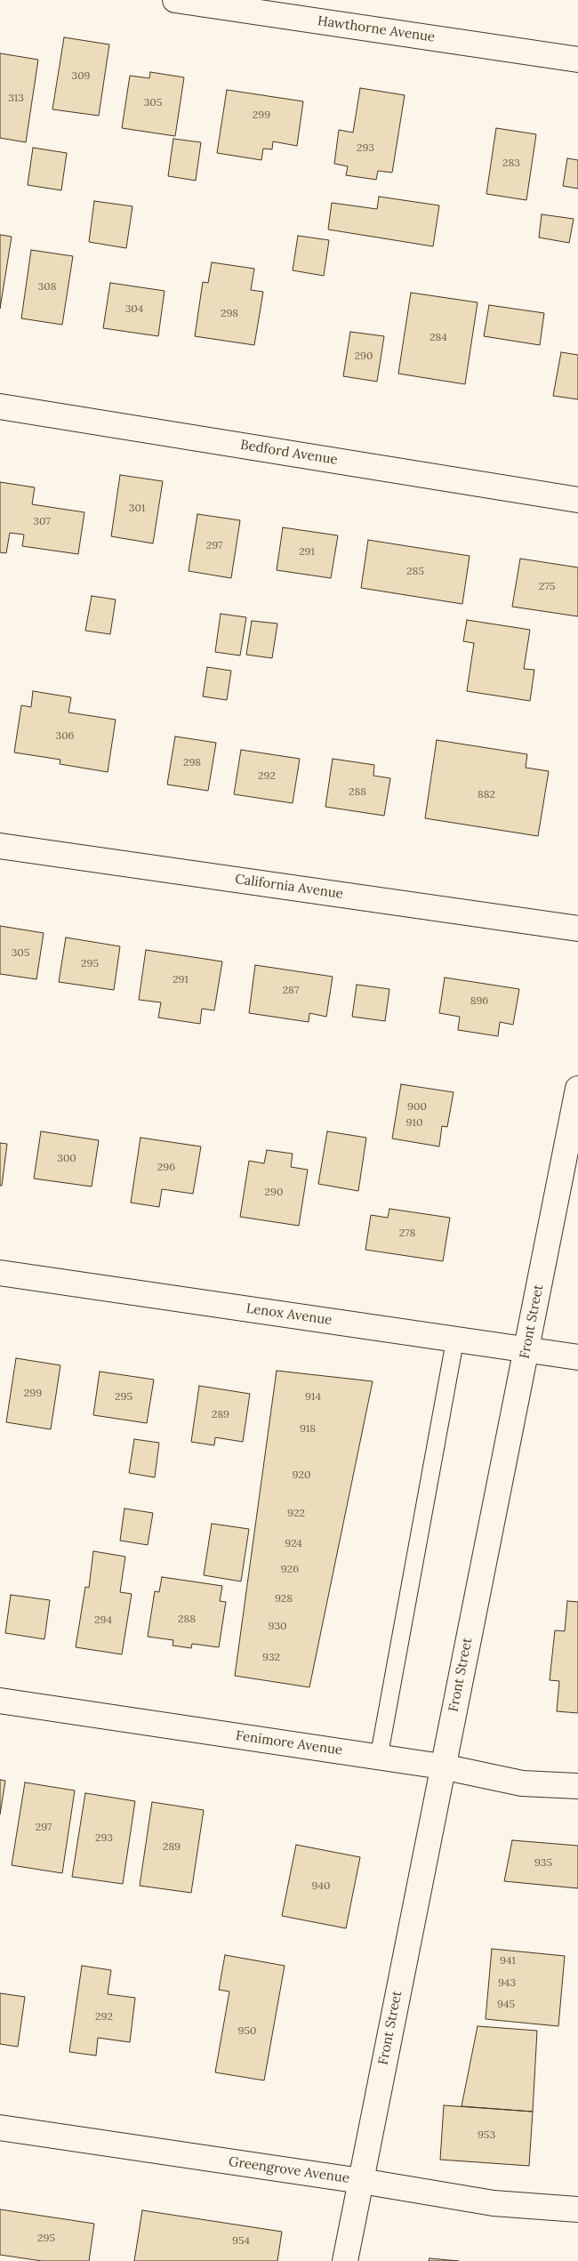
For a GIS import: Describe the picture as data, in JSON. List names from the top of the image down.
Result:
{
  "streets": {
    "street": [
      "Hawthorne Avenue",
      "Bedford Avenue",
      "California Avenue",
      "Lenox Avenue",
      "Front Street",
      "Fenimore Avenue",
      "Greengrove Avenue"
    ]
  },
  "crossings": [
    ["Lenox Avenue", "Front Street"],
    ["Front Street", "Fenimore Avenue"],
    ["Front Street", "Greengrove Avenue"]
  ],
  "house_numbers": [
    "309",
    "313",
    "305",
    "299",
    "293",
    "283",
    "308",
    "304",
    "298",
    "284",
    "290",
    "301",
    "307",
    "297",
    "291",
    "285",
    "275",
    "306",
    "298",
    "292",
    "288",
    "882",
    "305",
    "295",
    "291",
    "287",
    "896",
    "900",
    "910",
    "300",
    "296",
    "290",
    "278",
    "299",
    "295",
    "914",
    "289",
    "918",
    "920",
    "922",
    "924",
    "926",
    "928",
    "288",
    "294",
    "930",
    "932",
    "297",
    "293",
    "289",
    "935",
    "940",
    "941",
    "943",
    "945",
    "292",
    "950",
    "953",
    "295",
    "954"
  ]
}
